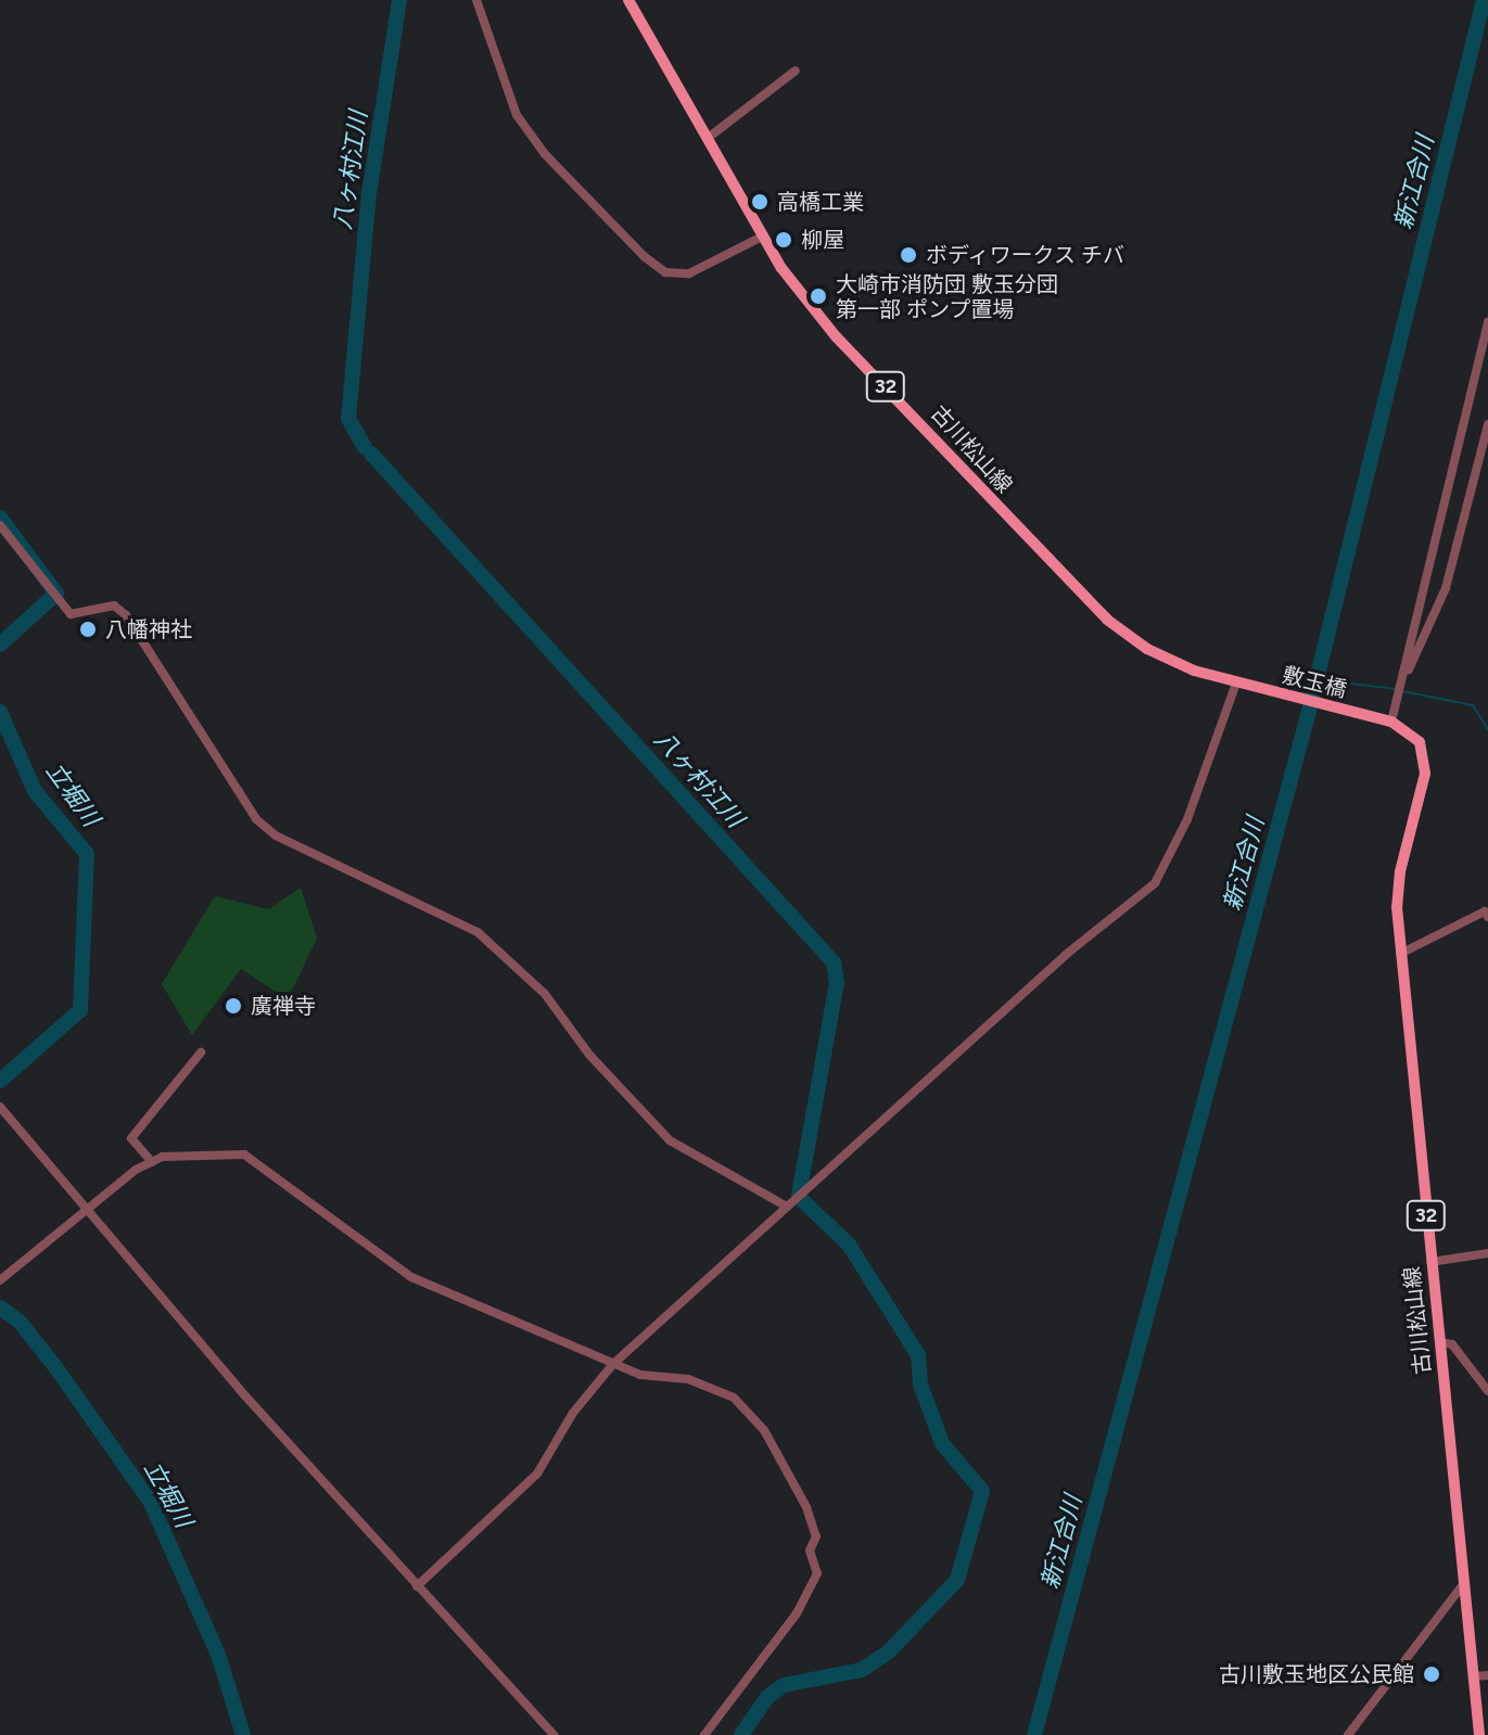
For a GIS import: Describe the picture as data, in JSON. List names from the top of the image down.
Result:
{
  "streets": {
    "main road": ["32", "古川松山線", "敷玉橋"]
  },
  "crossings": [
    ["古川松山線", "敷玉橋"]
  ],
  "water": ["八ヶ村江川", "新江合川", "立堀川"],
  "places": [
    "高橋工業",
    "柳屋",
    "ボディワークス チバ",
    "大崎市消防団 敷玉分団 第一部 ポンプ置場",
    "八幡神社",
    "廣禅寺",
    "古川敷玉地区公民館"
  ]
}
